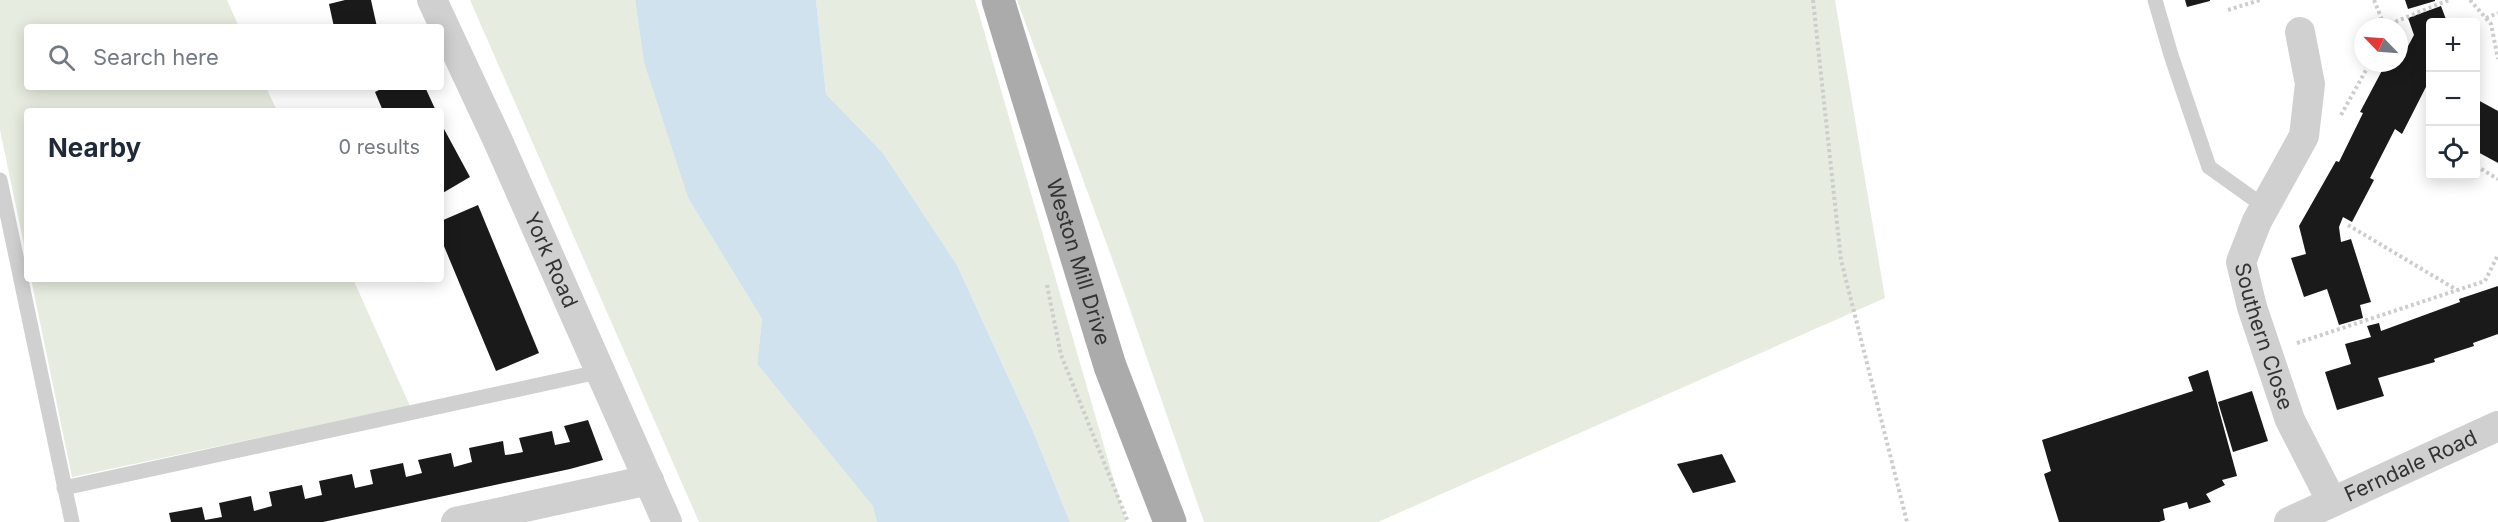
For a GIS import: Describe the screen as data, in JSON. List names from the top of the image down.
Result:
{
  "streets": {
    "main road": ["Weston Mill Drive"],
    "street": ["York Road", "Southern Close", "Ferndale Road"]
  },
  "crossings": [
    ["Southern Close", "Ferndale Road"]
  ],
  "north": "top left",
  "page": {
    "map_buttons": ["+", "−"],
    "search": "Search here",
    "heading": ["Nearby", "0 results"]
  }
}
